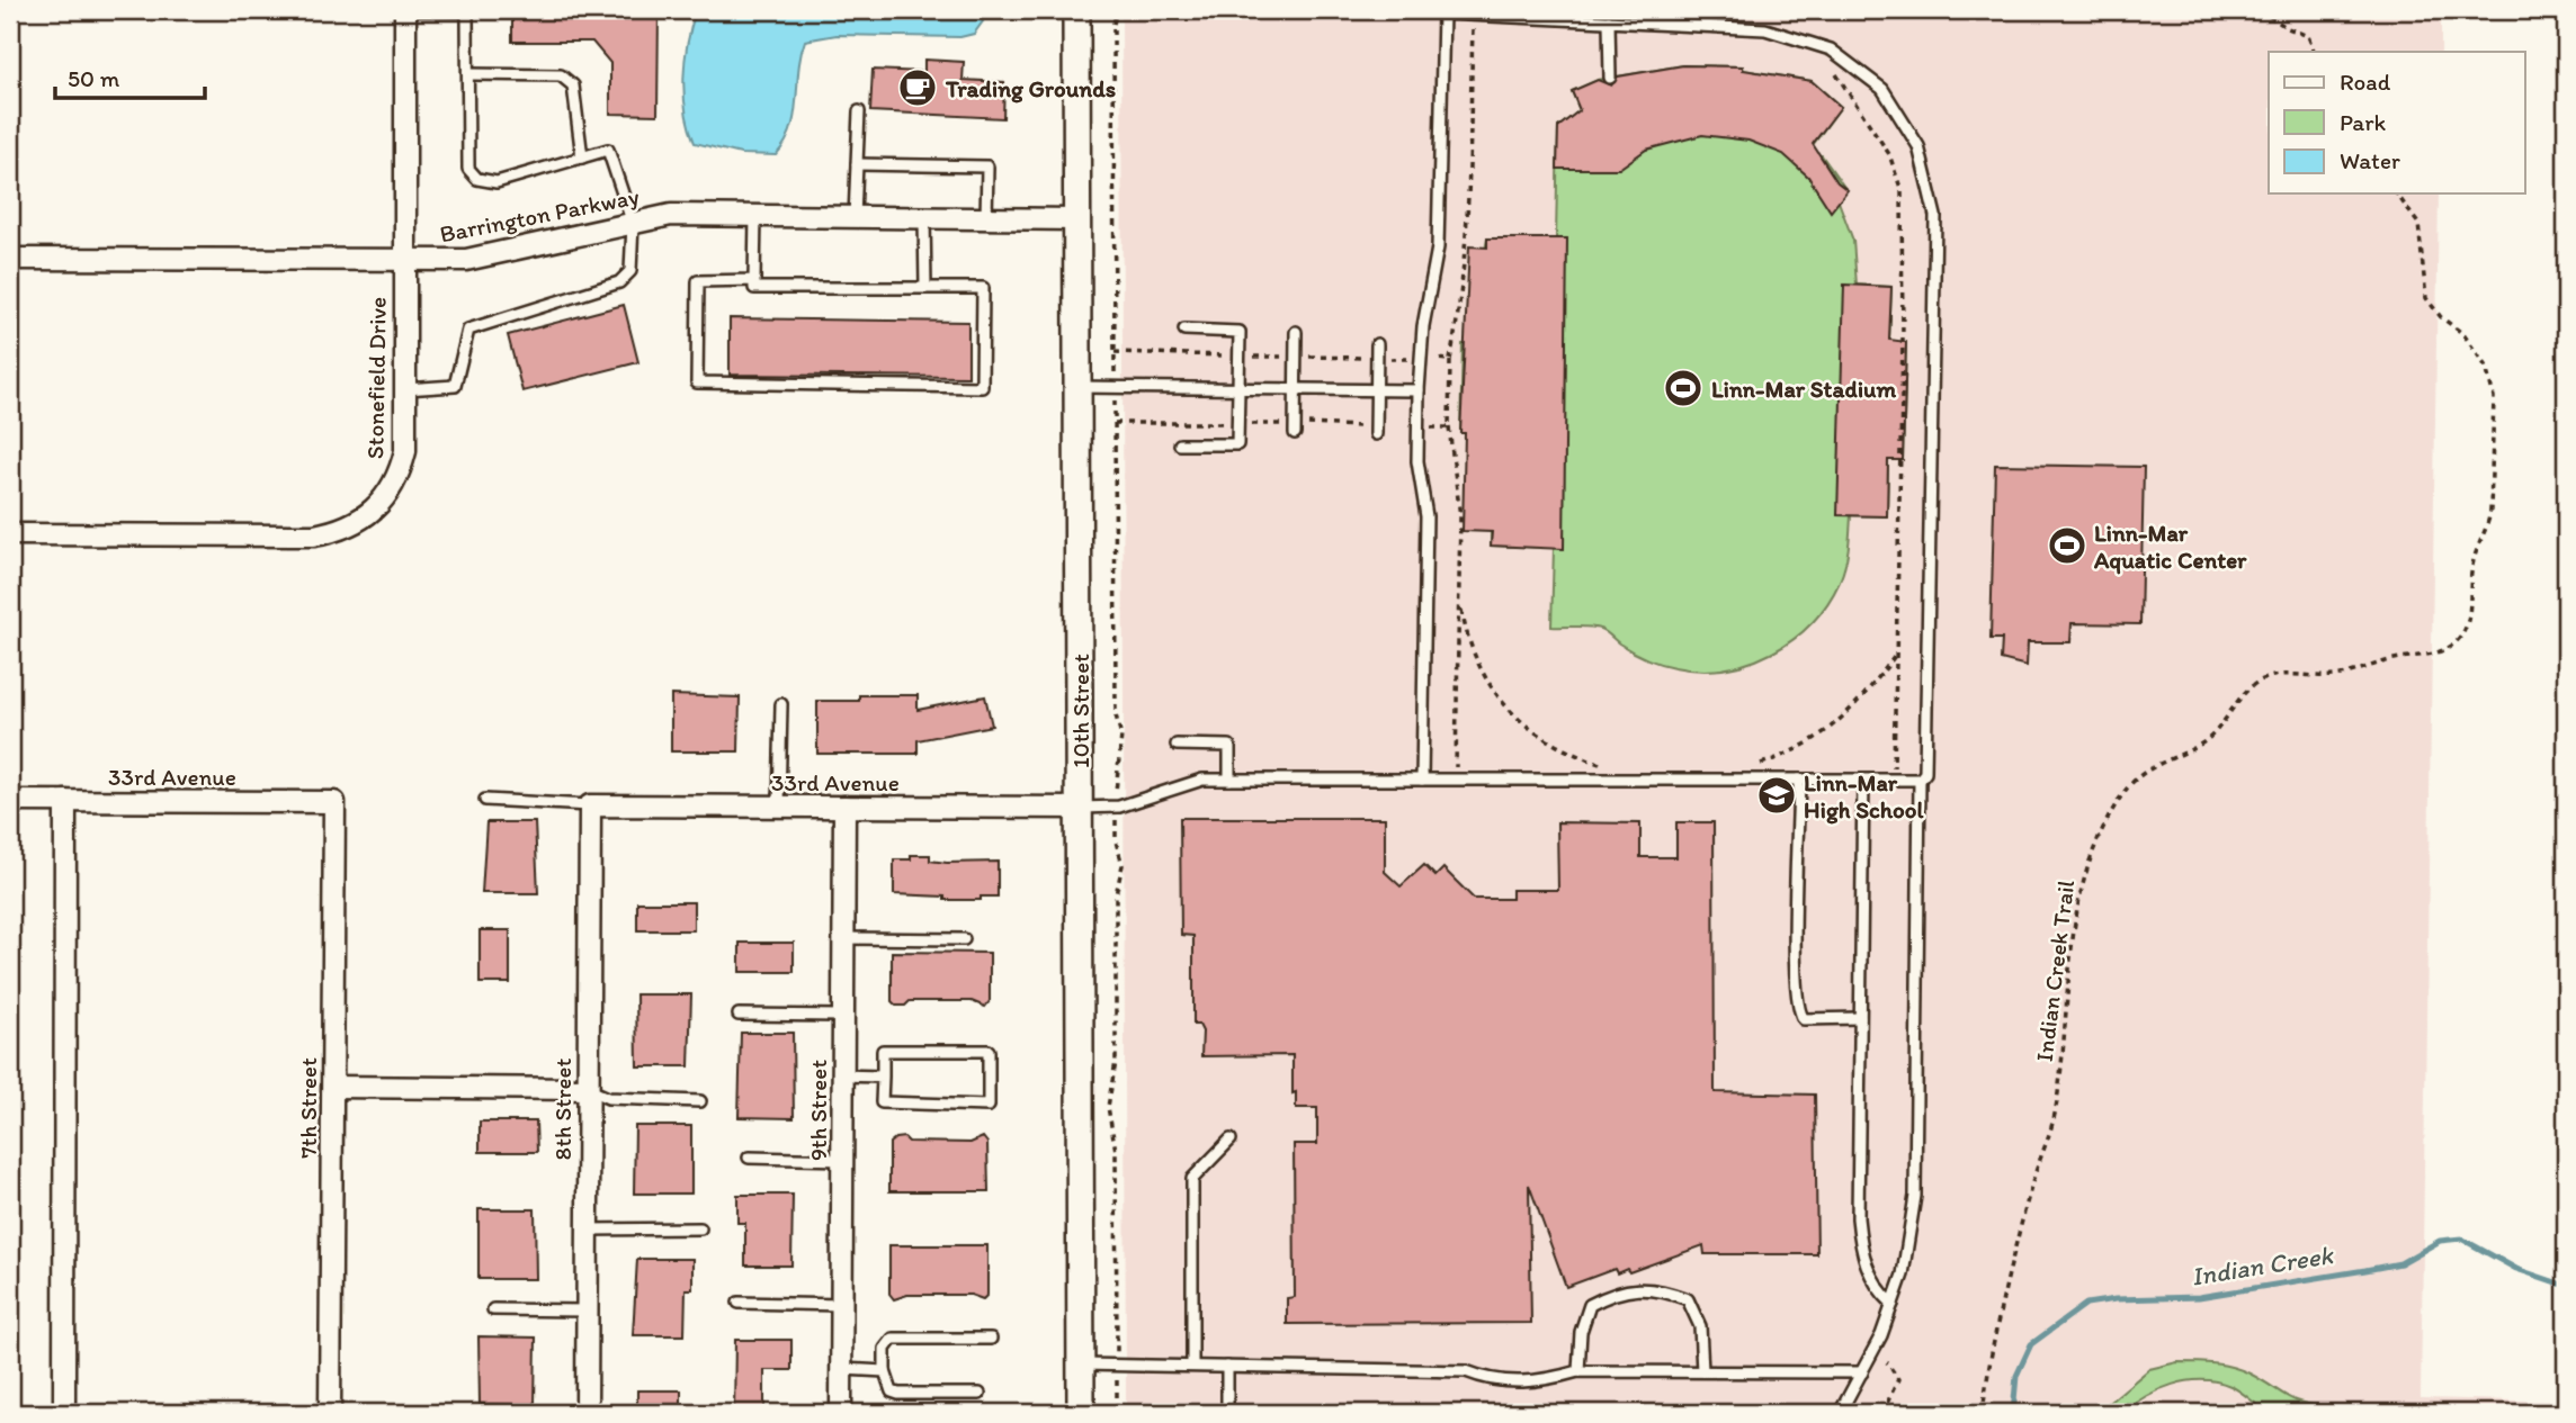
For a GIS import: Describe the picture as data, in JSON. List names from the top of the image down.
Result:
{
  "streets": {
    "street": [
      "Barrington Parkway",
      "Stonefield Drive",
      "10th Street",
      "33rd Avenue",
      "7th Street",
      "8th Street",
      "9th Street"
    ],
    "path": ["Indian Creek Trail"]
  },
  "crossings": [
    ["Barrington Parkway", "Stonefield Drive"],
    ["Barrington Parkway", "10th Street"],
    ["10th Street", "33rd Avenue"],
    ["33rd Avenue", "7th Street"],
    ["33rd Avenue", "8th Street"],
    ["33rd Avenue", "9th Street"]
  ],
  "water": ["Indian Creek"],
  "places": {
    "cafe": ["Trading Grounds"],
    "sports": ["Linn-Mar Stadium", "Linn-Mar Aquatic Center"],
    "school or university": ["Linn-Mar High School"]
  },
  "legend": ["Road", "Park", "Water"],
  "scale_bar": "50 m"
}
